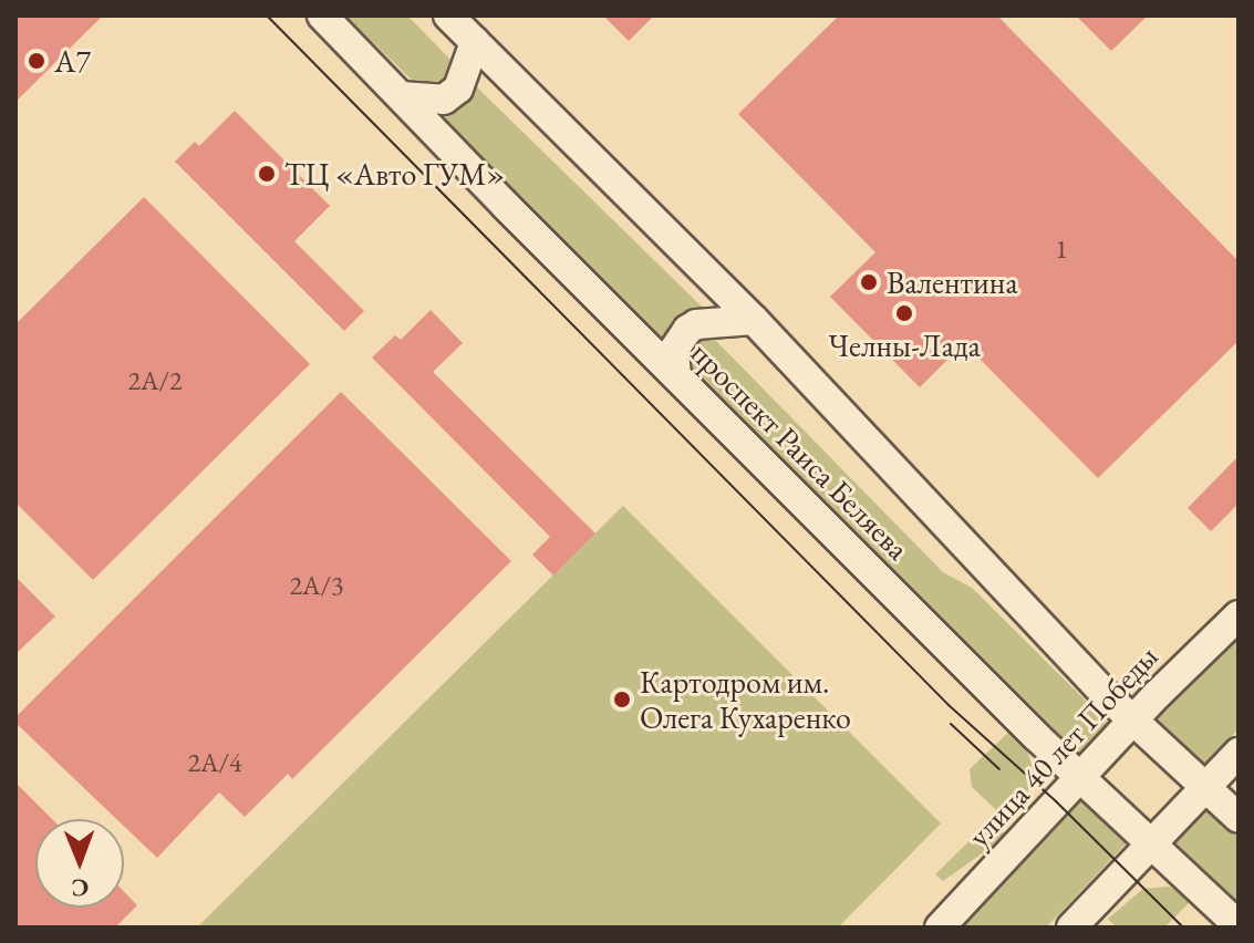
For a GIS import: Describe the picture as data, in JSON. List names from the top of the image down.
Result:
{
  "streets": {
    "street": ["проспект Раиса Беляева", "улица 40 лет Победы"]
  },
  "crossings": [
    ["проспект Раиса Беляева", "улица 40 лет Победы"]
  ],
  "places": [
    "А7",
    "ТЦ «Авто ГУМ»",
    "Валентина",
    "Челны-Лада",
    "Картодром им. Олега Кухаренко"
  ],
  "house_numbers": [
    "1",
    "2А/2",
    "2А/3",
    "2А/4"
  ],
  "north": "bottom"
}
